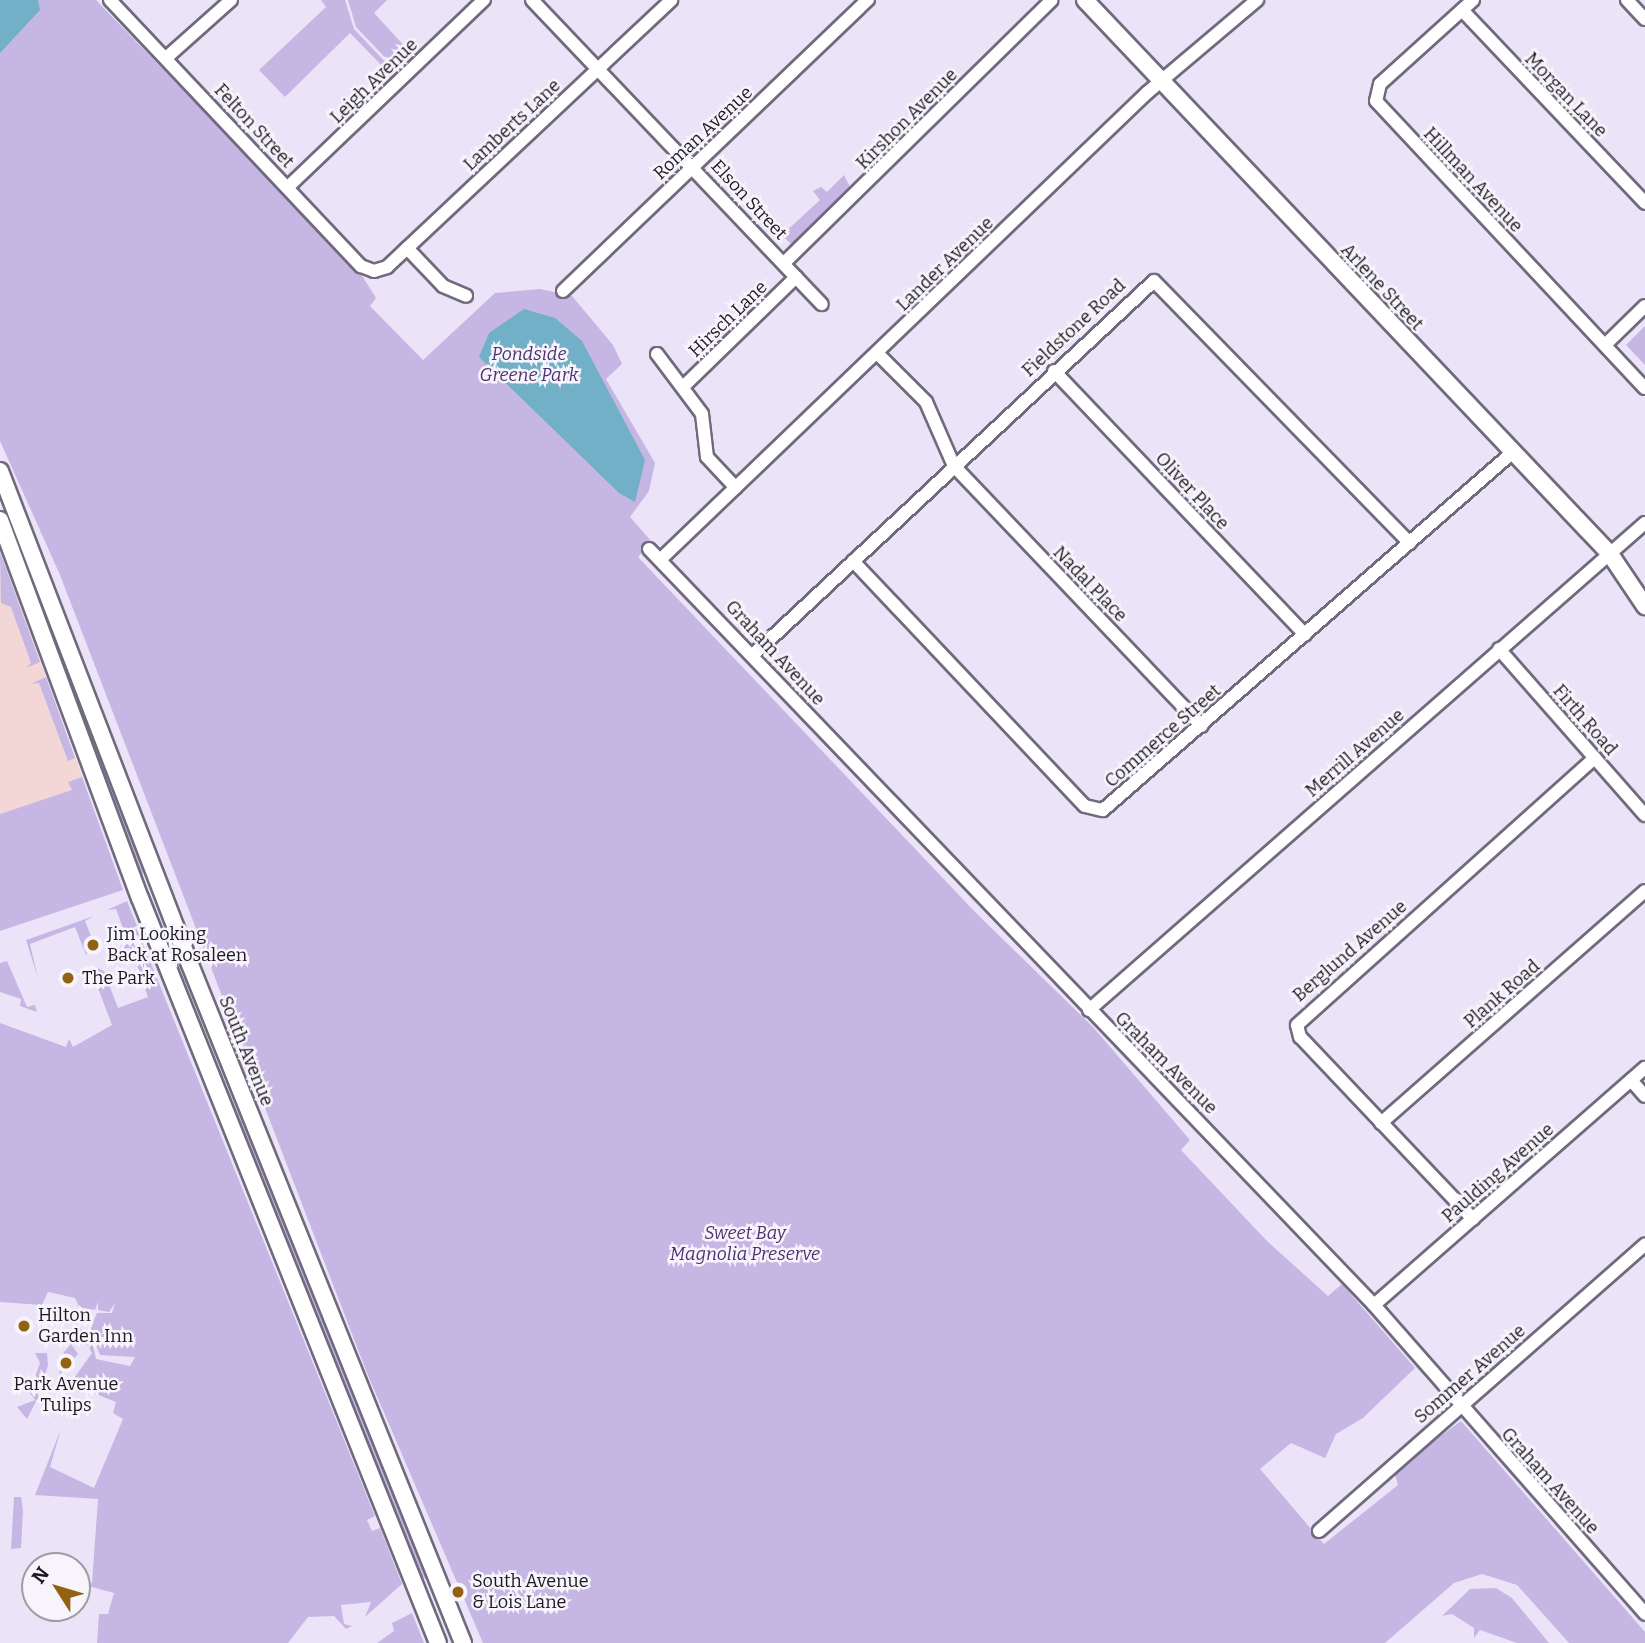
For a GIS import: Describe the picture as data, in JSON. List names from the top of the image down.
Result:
{
  "streets": {
    "street": [
      "Leigh Avenue",
      "Morgan Lane",
      "Kirshon Avenue",
      "Lamberts Lane",
      "Felton Street",
      "Roman Avenue",
      "Hillman Avenue",
      "Elson Street",
      "Lander Avenue",
      "Arlene Street",
      "Hirsch Lane",
      "Fieldstone Road",
      "Oliver Place",
      "Nadal Place",
      "Graham Avenue",
      "Firth Road",
      "Commerce Street",
      "Merrill Avenue",
      "Berglund Avenue",
      "Plank Road",
      "South Avenue",
      "Paulding Avenue",
      "Sommer Avenue"
    ]
  },
  "crossings": [
    ["Leigh Avenue", "Felton Street"],
    ["Morgan Lane", "Hillman Avenue"],
    ["Kirshon Avenue", "Elson Street"],
    ["Lamberts Lane", "Felton Street"],
    ["Lamberts Lane", "Elson Street"],
    ["Roman Avenue", "Elson Street"],
    ["Elson Street", "Hirsch Lane"],
    ["Lander Avenue", "Arlene Street"],
    ["Lander Avenue", "Hirsch Lane"],
    ["Lander Avenue", "Graham Avenue"],
    ["Arlene Street", "Commerce Street"],
    ["Arlene Street", "Merrill Avenue"],
    ["Fieldstone Road", "Oliver Place"],
    ["Fieldstone Road", "Nadal Place"],
    ["Fieldstone Road", "Graham Avenue"],
    ["Fieldstone Road", "Commerce Street"],
    ["Oliver Place", "Commerce Street"],
    ["Nadal Place", "Commerce Street"],
    ["Graham Avenue", "Merrill Avenue"],
    ["Graham Avenue", "Paulding Avenue"],
    ["Graham Avenue", "Sommer Avenue"],
    ["Firth Road", "Merrill Avenue"],
    ["Firth Road", "Berglund Avenue"],
    ["Berglund Avenue", "Plank Road"],
    ["Berglund Avenue", "Paulding Avenue"]
  ],
  "parks": ["Pondside Greene Park", "Sweet Bay Magnolia Preserve"],
  "places": [
    "Jim Looking Back at Rosaleen",
    "The Park",
    "Hilton Garden Inn",
    "Park Avenue Tulips",
    "South Avenue & Lois Lane"
  ],
  "north": "top left"
}
